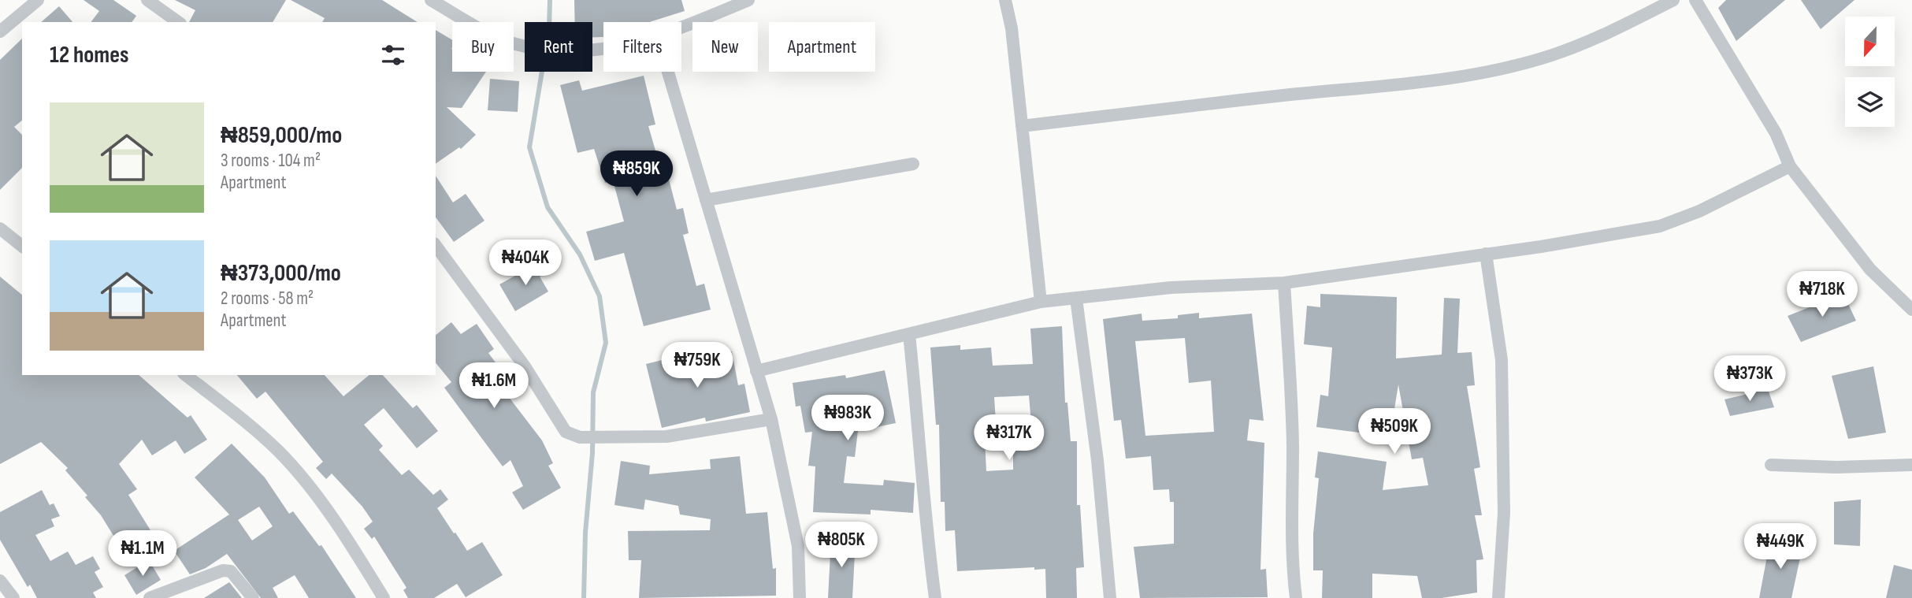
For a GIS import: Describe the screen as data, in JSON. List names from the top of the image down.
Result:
{
  "north": "bottom",
  "page": {
    "chip": [
      "Buy",
      "Rent",
      "Filters",
      "New",
      "Apartment"
    ],
    "heading": "12 homes",
    "list": [
      {
        "name": "₦859,000/mo",
        "note": "3 rooms · 104 m² · Apartment"
      },
      {
        "name": "₦373,000/mo",
        "note": "2 rooms · 58 m² · Apartment"
      }
    ],
    "price": [
      "₦859K",
      "₦404K",
      "₦718K",
      "₦759K",
      "₦373K",
      "₦1.6M",
      "₦983K",
      "₦509K",
      "₦317K",
      "₦805K",
      "₦449K",
      "₦1.1M"
    ]
  }
}
